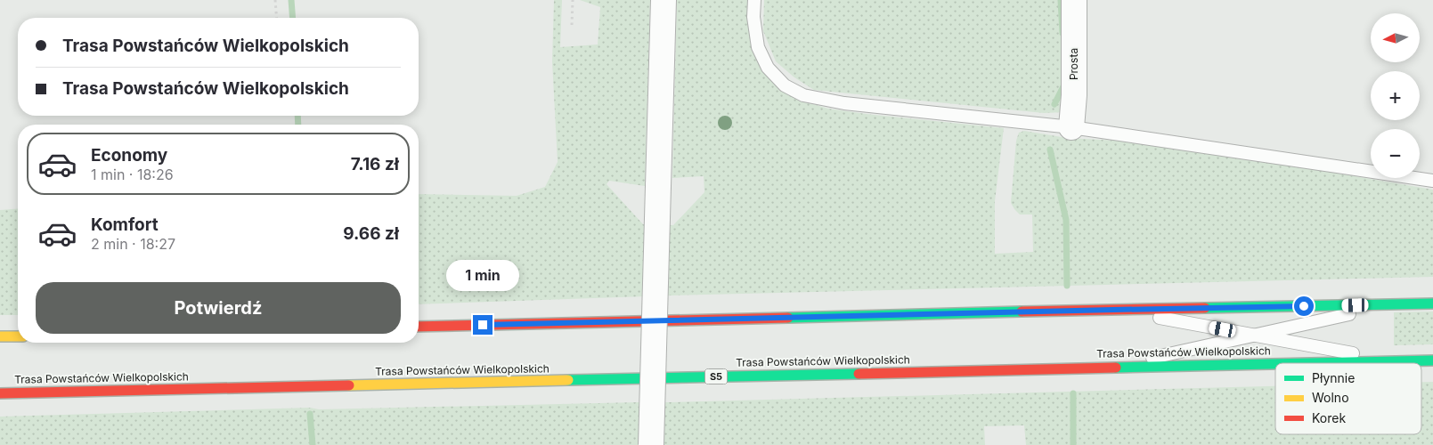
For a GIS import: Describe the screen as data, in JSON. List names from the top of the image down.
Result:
{
  "streets": {
    "highway": ["Trasa Powstańców Wielkopolskich", "S5"],
    "street": ["Prosta"]
  },
  "legend": ["Płynnie", "Wolno", "Korek"],
  "north": "left",
  "page": {
    "map_buttons": ["+", "−"],
    "banner": ["Trasa Powstańców Wielkopolskich", "Trasa Powstańców Wielkopolskich"],
    "list": [
      {
        "name": "Economy",
        "note": "1 min · 18:26",
        "value": "7.16 zł"
      },
      {
        "name": "Komfort",
        "note": "2 min · 18:27",
        "value": "9.66 zł"
      }
    ],
    "bubble": "1 min",
    "buttons": "Potwierdź"
  }
}
